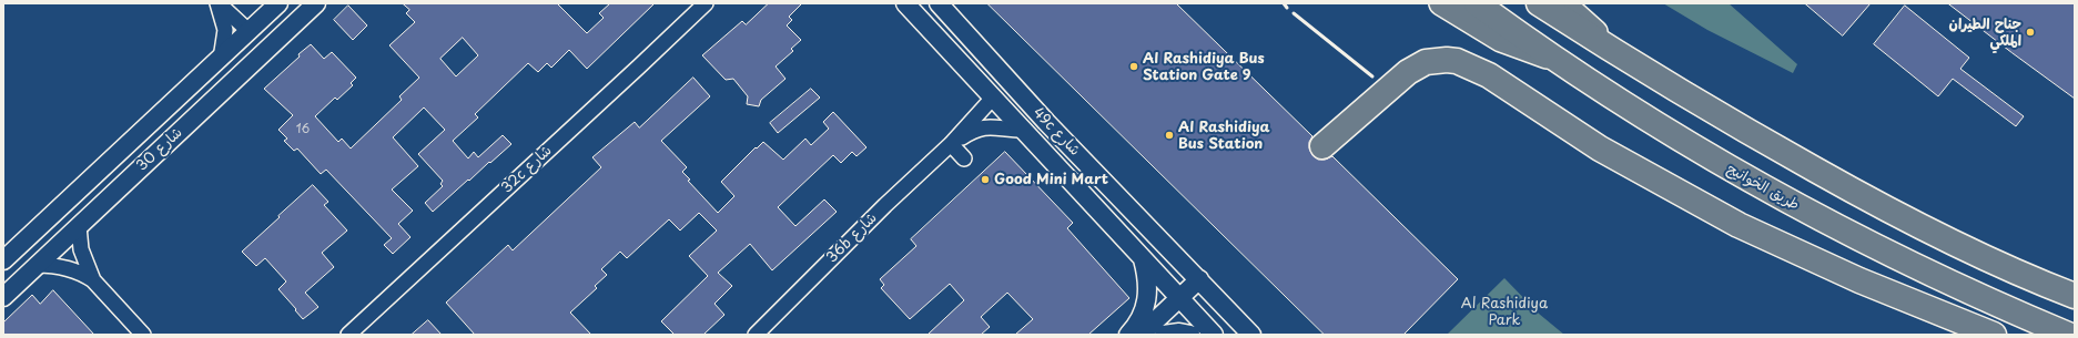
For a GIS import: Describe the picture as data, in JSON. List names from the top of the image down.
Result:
{
  "streets": {
    "highway": ["طريق الخوانيج"],
    "street": [
      "49c شارع",
      "شارع 30",
      "32c شارع",
      "36b شارع"
    ]
  },
  "crossings": [
    ["49c شارع", "36b شارع"]
  ],
  "parks": ["Al Rashidiya Park"],
  "places": [
    "جناح الطيران الملكي",
    "Al Rashidiya Bus Station Gate 9",
    "Al Rashidiya Bus Station",
    "Good Mini Mart"
  ],
  "house_numbers": ["16"]
}
